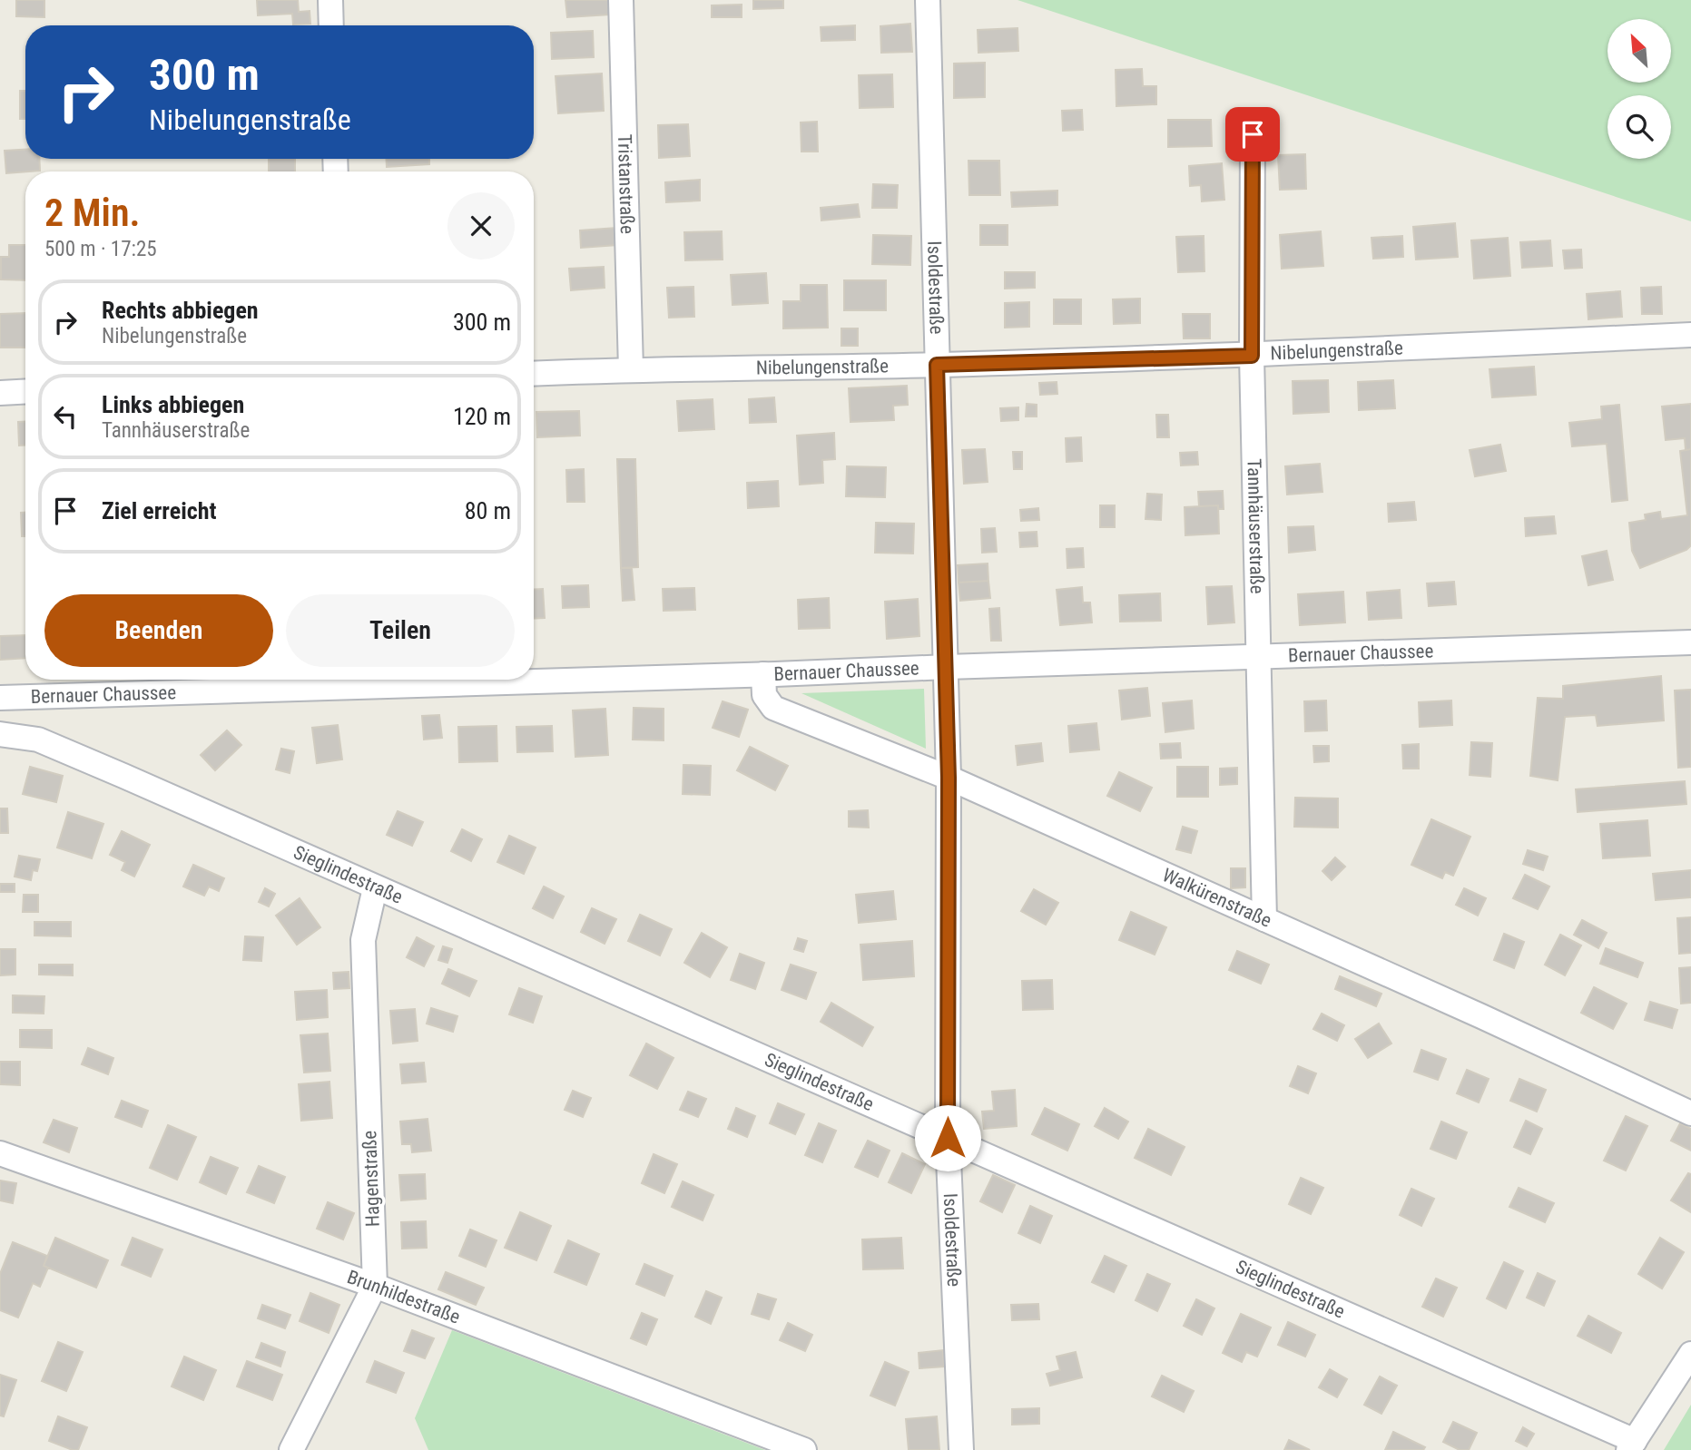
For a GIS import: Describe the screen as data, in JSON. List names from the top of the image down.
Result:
{
  "streets": {
    "street": [
      "Tristanstraße",
      "Isoldestraße",
      "Nibelungenstraße",
      "Tannhäuserstraße",
      "Bernauer Chaussee",
      "Sieglindestraße",
      "Walkürenstraße",
      "Hagenstraße",
      "Brunhildestraße"
    ]
  },
  "crossings": [
    ["Tristanstraße", "Nibelungenstraße"],
    ["Isoldestraße", "Nibelungenstraße"],
    ["Isoldestraße", "Bernauer Chaussee"],
    ["Isoldestraße", "Sieglindestraße"],
    ["Isoldestraße", "Walkürenstraße"],
    ["Nibelungenstraße", "Tannhäuserstraße"],
    ["Tannhäuserstraße", "Bernauer Chaussee"],
    ["Tannhäuserstraße", "Walkürenstraße"],
    ["Bernauer Chaussee", "Walkürenstraße"],
    ["Sieglindestraße", "Hagenstraße"],
    ["Hagenstraße", "Brunhildestraße"]
  ],
  "north": "top left",
  "page": {
    "turn": ["300 m", "Nibelungenstraße"],
    "heading": ["2 Min.", "500 m · 17:25"],
    "list": [
      {
        "name": "Rechts abbiegen",
        "note": "Nibelungenstraße",
        "value": "300 m"
      },
      {
        "name": "Links abbiegen",
        "note": "Tannhäuserstraße",
        "value": "120 m"
      },
      {
        "name": "Ziel erreicht",
        "value": "80 m"
      }
    ],
    "buttons": ["Beenden", "Teilen"]
  }
}
